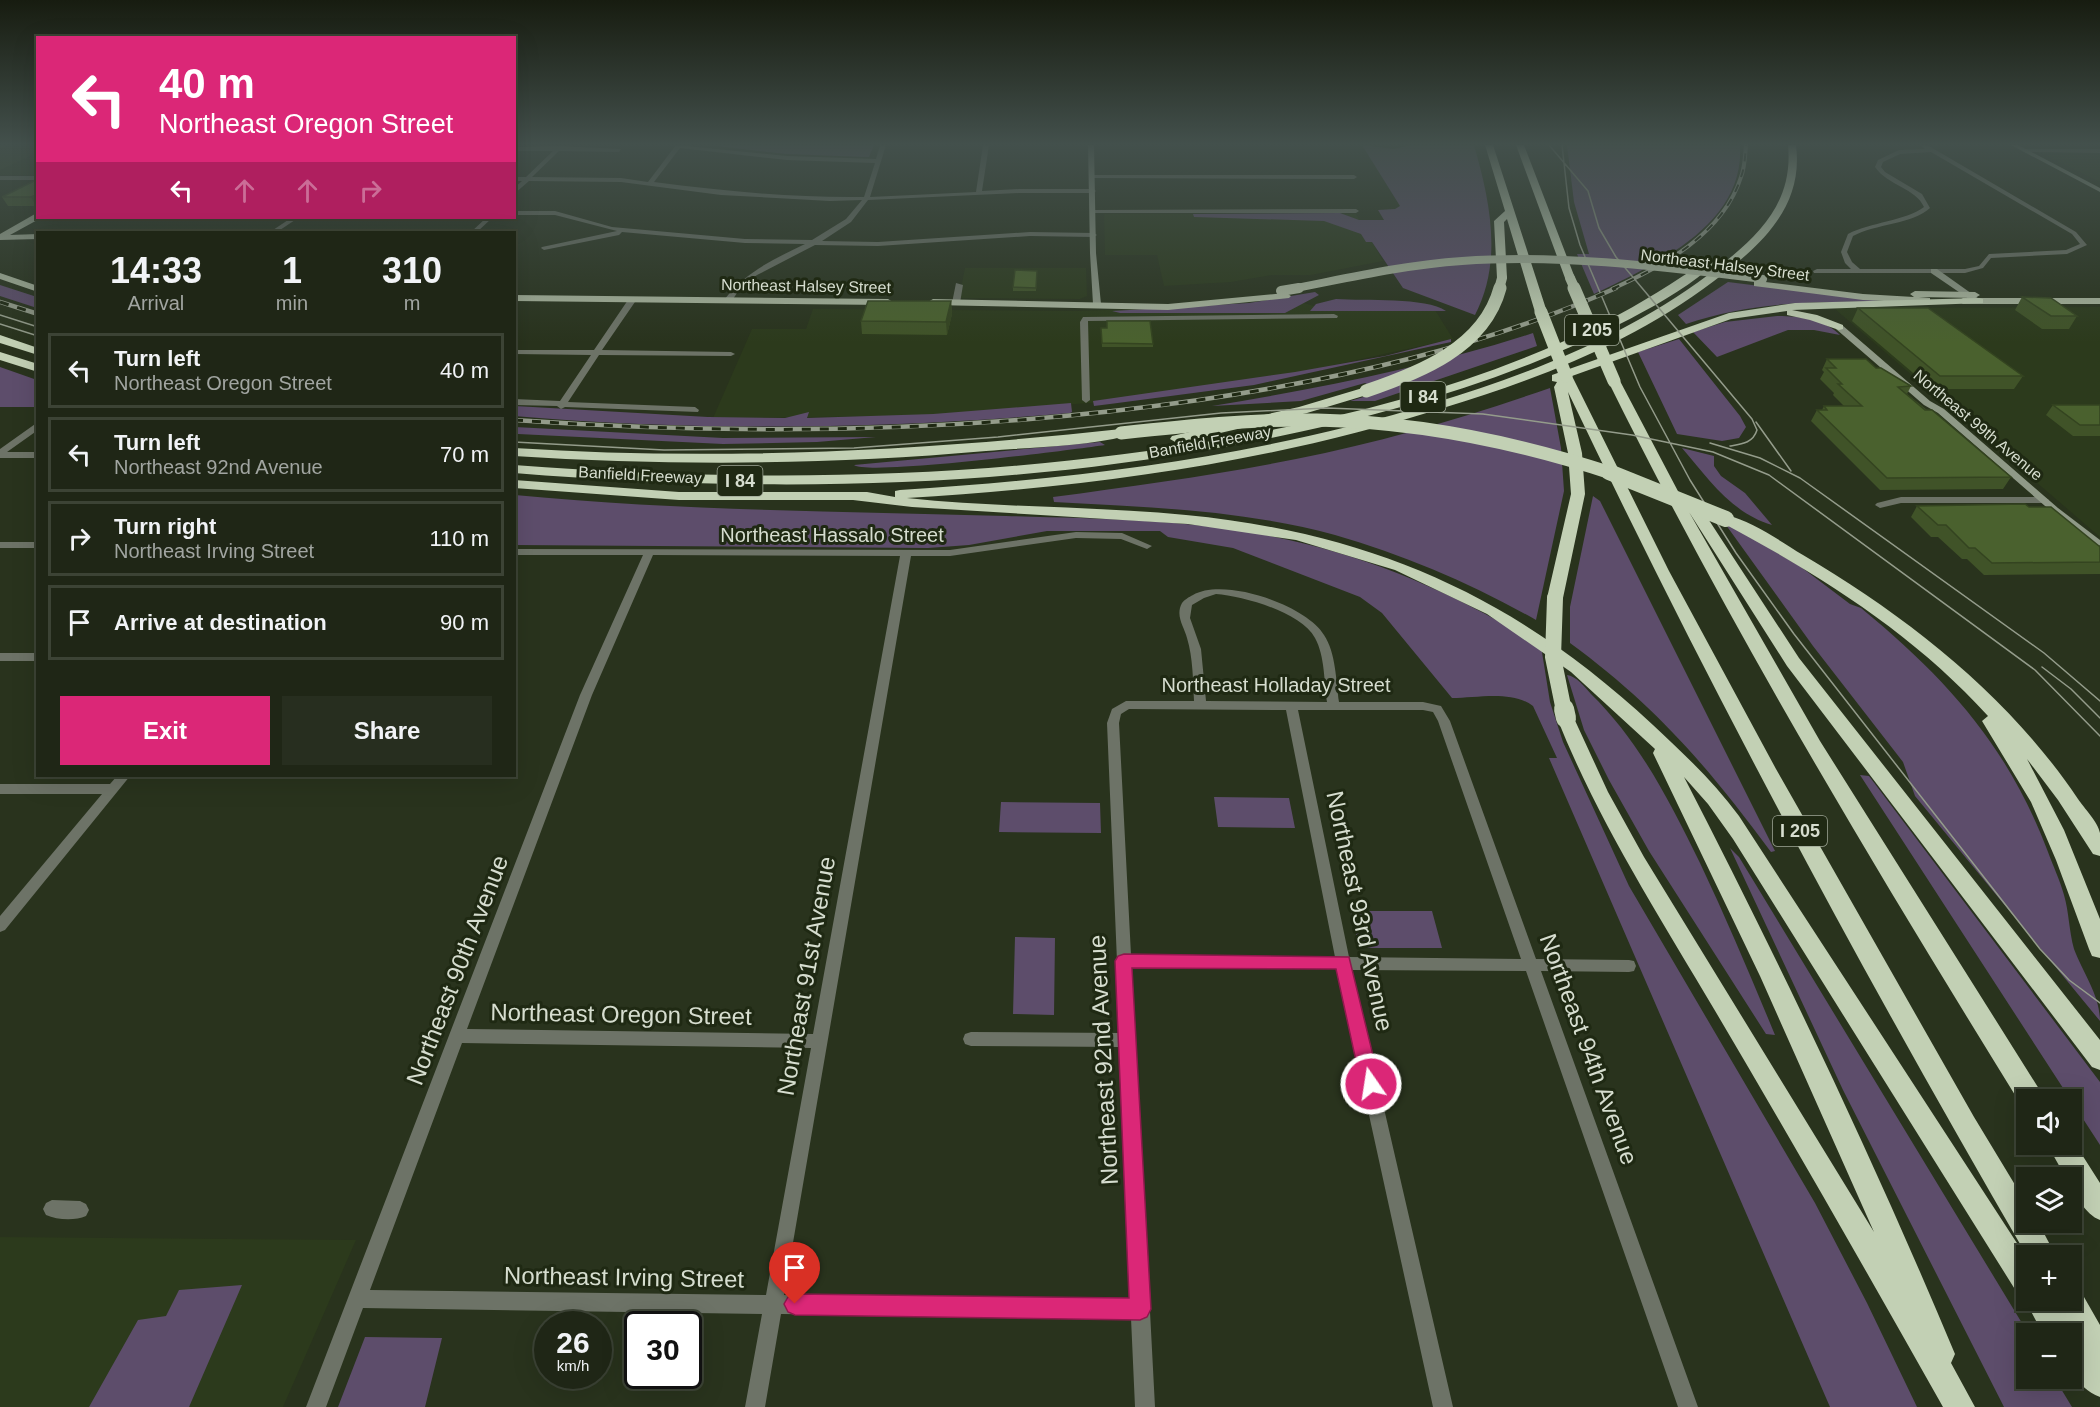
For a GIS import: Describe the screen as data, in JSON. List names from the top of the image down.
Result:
{
  "streets": {
    "highway": ["I 205", "I 84", "Banfield Freeway"],
    "main road": ["Northeast Halsey Street"],
    "street": [
      "Northeast 99th Avenue",
      "Northeast Hassalo Street",
      "Northeast Holladay Street",
      "Northeast 93rd Avenue",
      "Northeast 90th Avenue",
      "Northeast 91st Avenue",
      "Northeast Oregon Street",
      "Northeast 94th Avenue",
      "Northeast 92nd Avenue",
      "Northeast Irving Street"
    ]
  },
  "crossings": [
    ["Northeast Hassalo Street", "Northeast 90th Avenue"],
    ["Northeast Hassalo Street", "Northeast 91st Avenue"],
    ["Northeast Holladay Street", "Northeast 93rd Avenue"],
    ["Northeast Holladay Street", "Northeast 94th Avenue"],
    ["Northeast Holladay Street", "Northeast 92nd Avenue"],
    ["Northeast 90th Avenue", "Northeast Oregon Street"],
    ["Northeast 90th Avenue", "Northeast Irving Street"],
    ["Northeast 91st Avenue", "Northeast Oregon Street"],
    ["Northeast 91st Avenue", "Northeast Irving Street"],
    ["Northeast 92nd Avenue", "Northeast Irving Street"]
  ],
  "page": {
    "turn": ["40 m", "Northeast Oregon Street"],
    "eta": [
      "14:33",
      "Arrival",
      "1",
      "min",
      "310",
      "m"
    ],
    "list": [
      {
        "name": "Turn left",
        "note": "Northeast Oregon Street",
        "value": "40 m"
      },
      {
        "name": "Turn left",
        "note": "Northeast 92nd Avenue",
        "value": "70 m"
      },
      {
        "name": "Turn right",
        "note": "Northeast Irving Street",
        "value": "110 m"
      },
      {
        "name": "Arrive at destination",
        "value": "90 m"
      }
    ],
    "buttons": ["Exit", "Share"],
    "map_buttons": ["+", "−"],
    "speed": "26 km/h",
    "limit": "30"
  }
}
